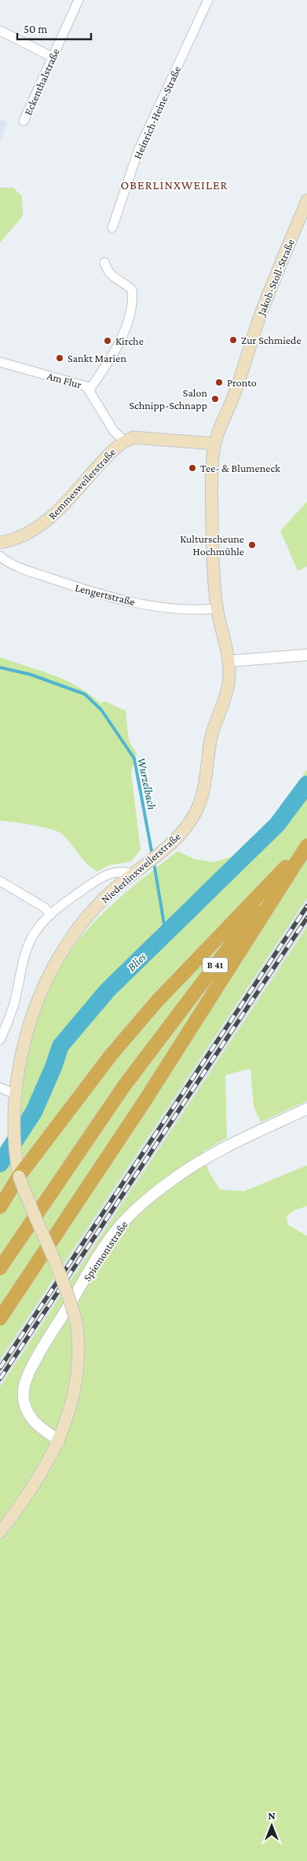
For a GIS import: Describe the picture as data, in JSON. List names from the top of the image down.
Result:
{
  "streets": {
    "highway": ["B 41"],
    "main road": ["Jakob-Stoll-Straße", "Remmesweilerstraße", "Niederlinxweilerstraße"],
    "street": [
      "Eckenthalstraße",
      "Heinrich-Heine-Straße",
      "Am Flur",
      "Lengertstraße",
      "Spiemontstraße"
    ]
  },
  "crossings": [
    ["Jakob-Stoll-Straße", "Remmesweilerstraße"],
    ["Jakob-Stoll-Straße", "Niederlinxweilerstraße"],
    ["Am Flur", "Remmesweilerstraße"],
    ["Remmesweilerstraße", "Niederlinxweilerstraße"],
    ["Lengertstraße", "Niederlinxweilerstraße"],
    ["Niederlinxweilerstraße", "Spiemontstraße"]
  ],
  "districts": ["OBERLINXWEILER"],
  "water": ["Wurzelbach", "Blies"],
  "places": [
    "Zur Schmiede",
    "Kirche",
    "Sankt Marien",
    "Pronto",
    "Salon Schnipp-Schnapp",
    "Tee- & Blumeneck",
    "Kulturscheune Hochmühle"
  ],
  "scale_bar": "50 m",
  "north": "top"
}
